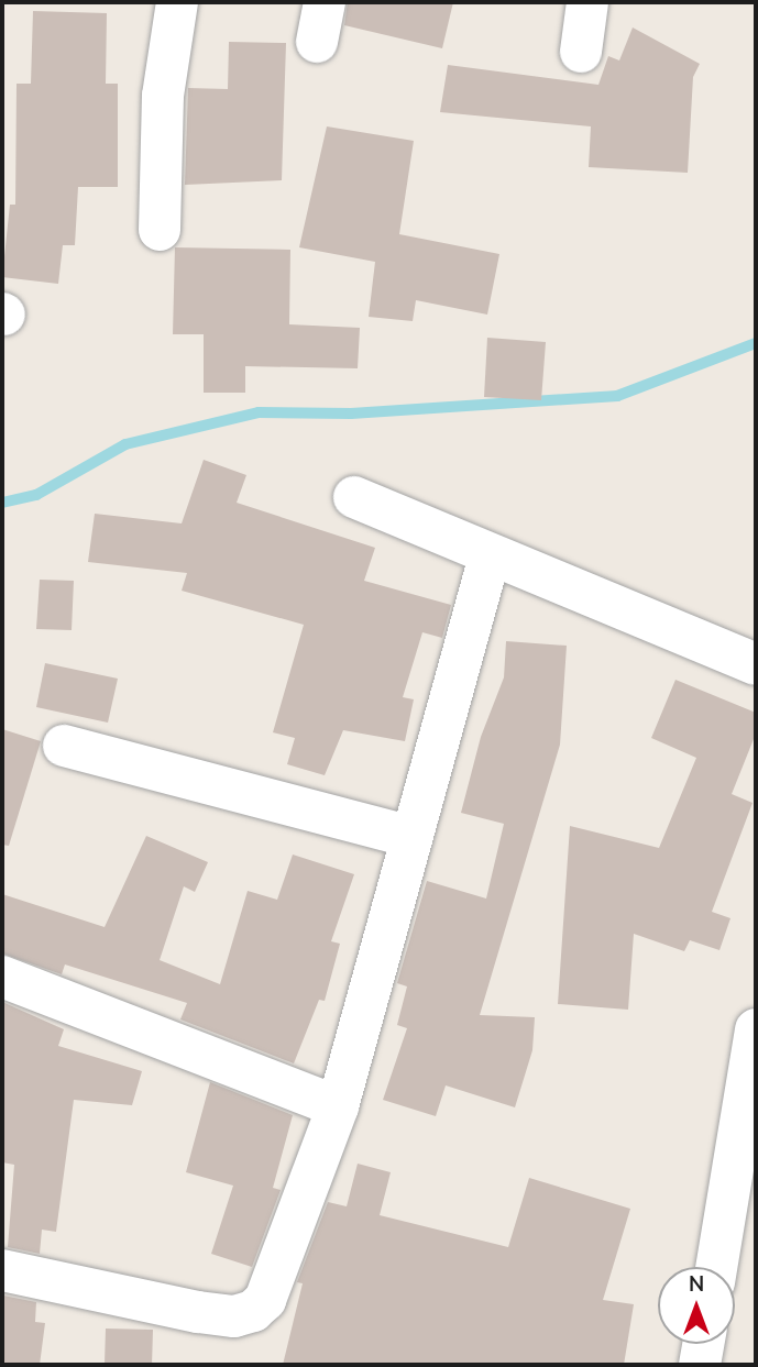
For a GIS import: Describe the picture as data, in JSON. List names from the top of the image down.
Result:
{
  "north": "top"
}
